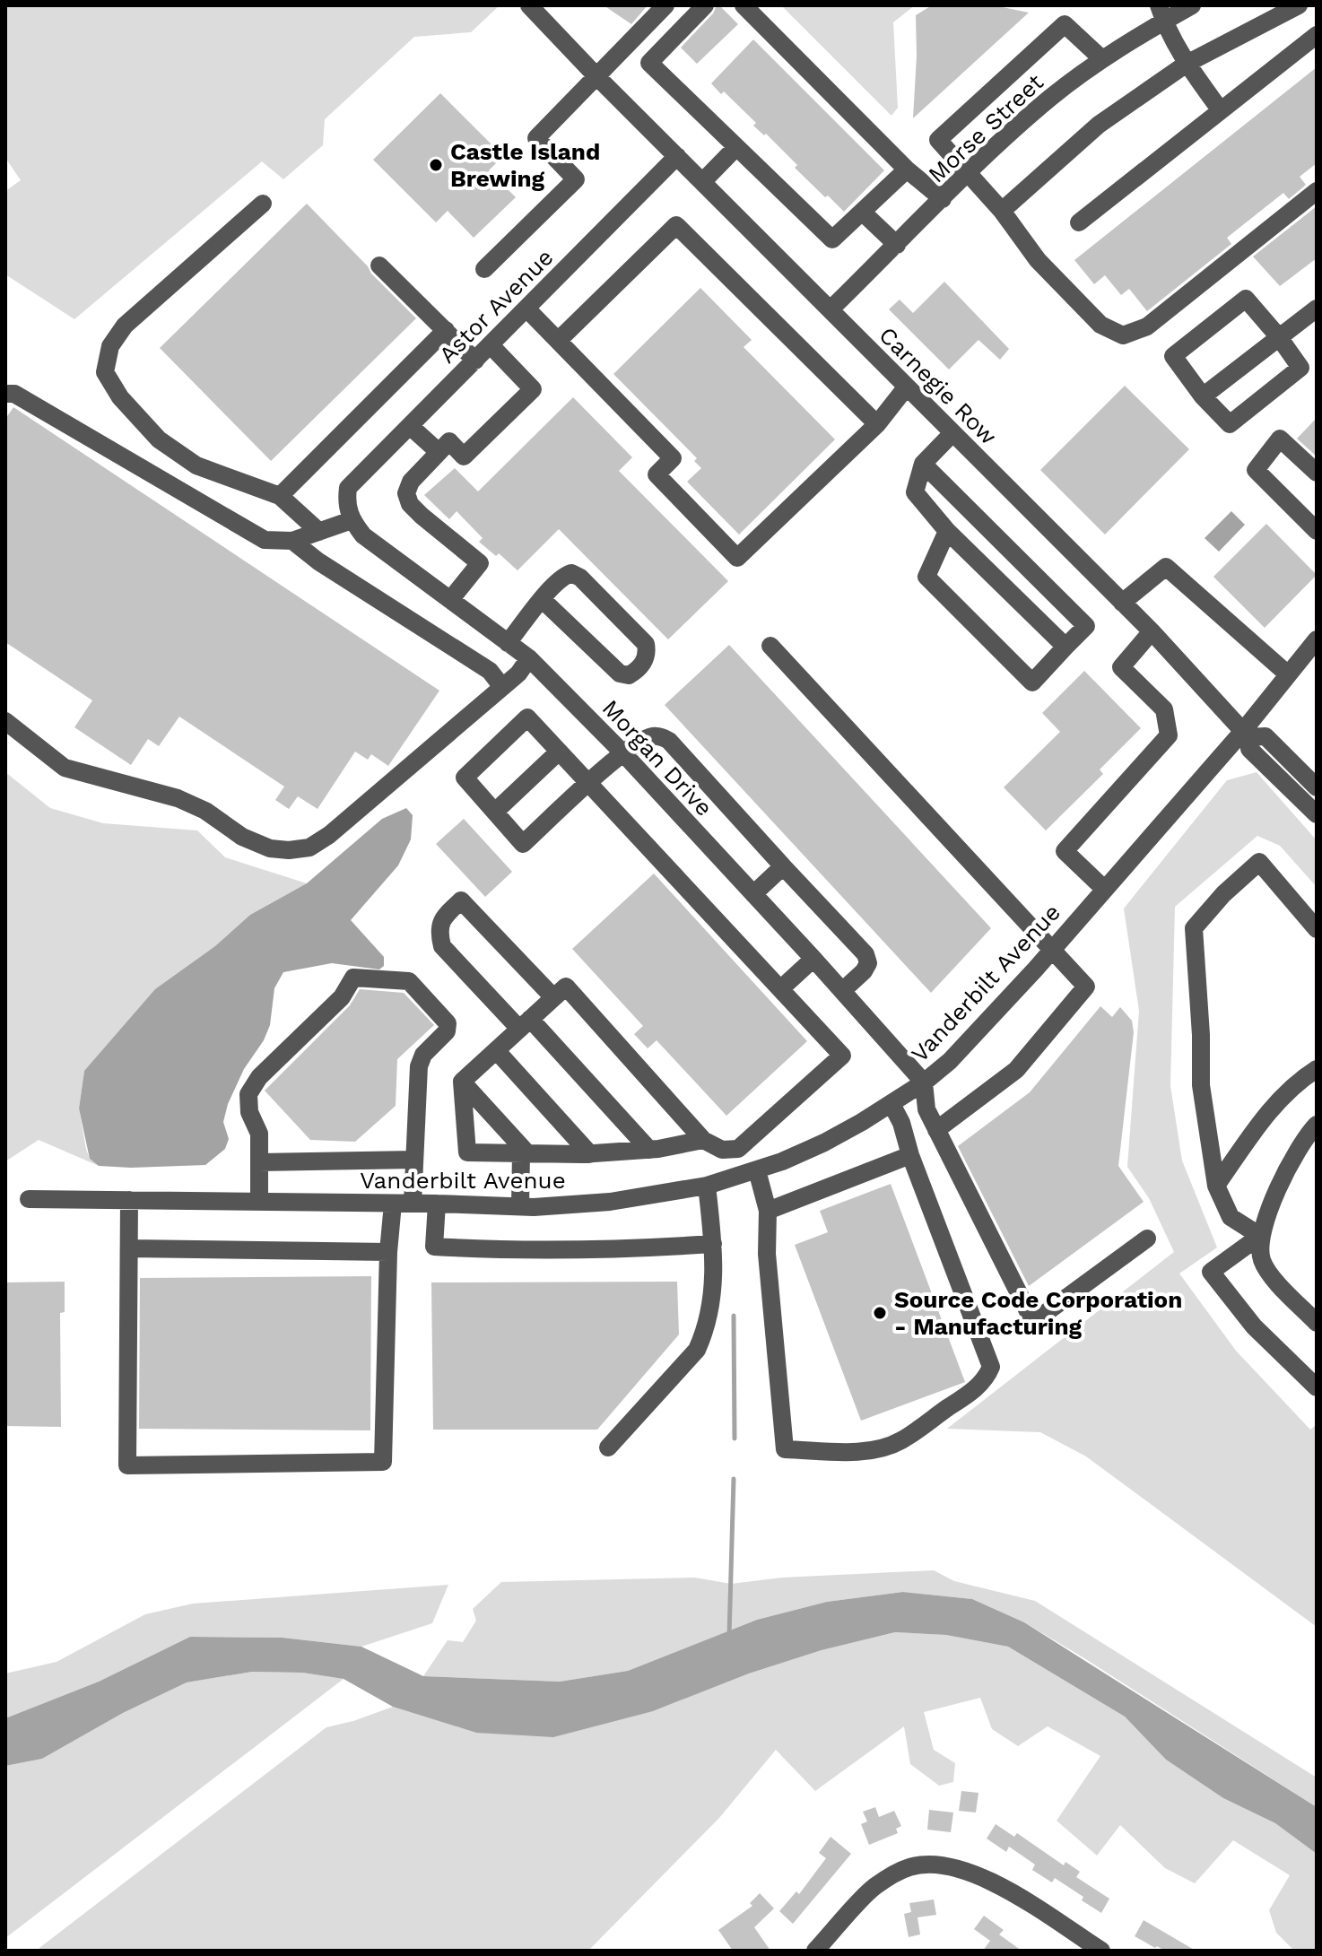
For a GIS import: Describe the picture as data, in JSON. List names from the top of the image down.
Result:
{
  "streets": {
    "street": [
      "Morse Street",
      "Astor Avenue",
      "Carnegie Row",
      "Morgan Drive",
      "Vanderbilt Avenue"
    ]
  },
  "crossings": [
    ["Morse Street", "Carnegie Row"],
    ["Astor Avenue", "Carnegie Row"],
    ["Astor Avenue", "Morgan Drive"],
    ["Carnegie Row", "Vanderbilt Avenue"],
    ["Morgan Drive", "Vanderbilt Avenue"]
  ],
  "places": ["Castle Island Brewing", "Source Code Corporation - Manufacturing"]
}
